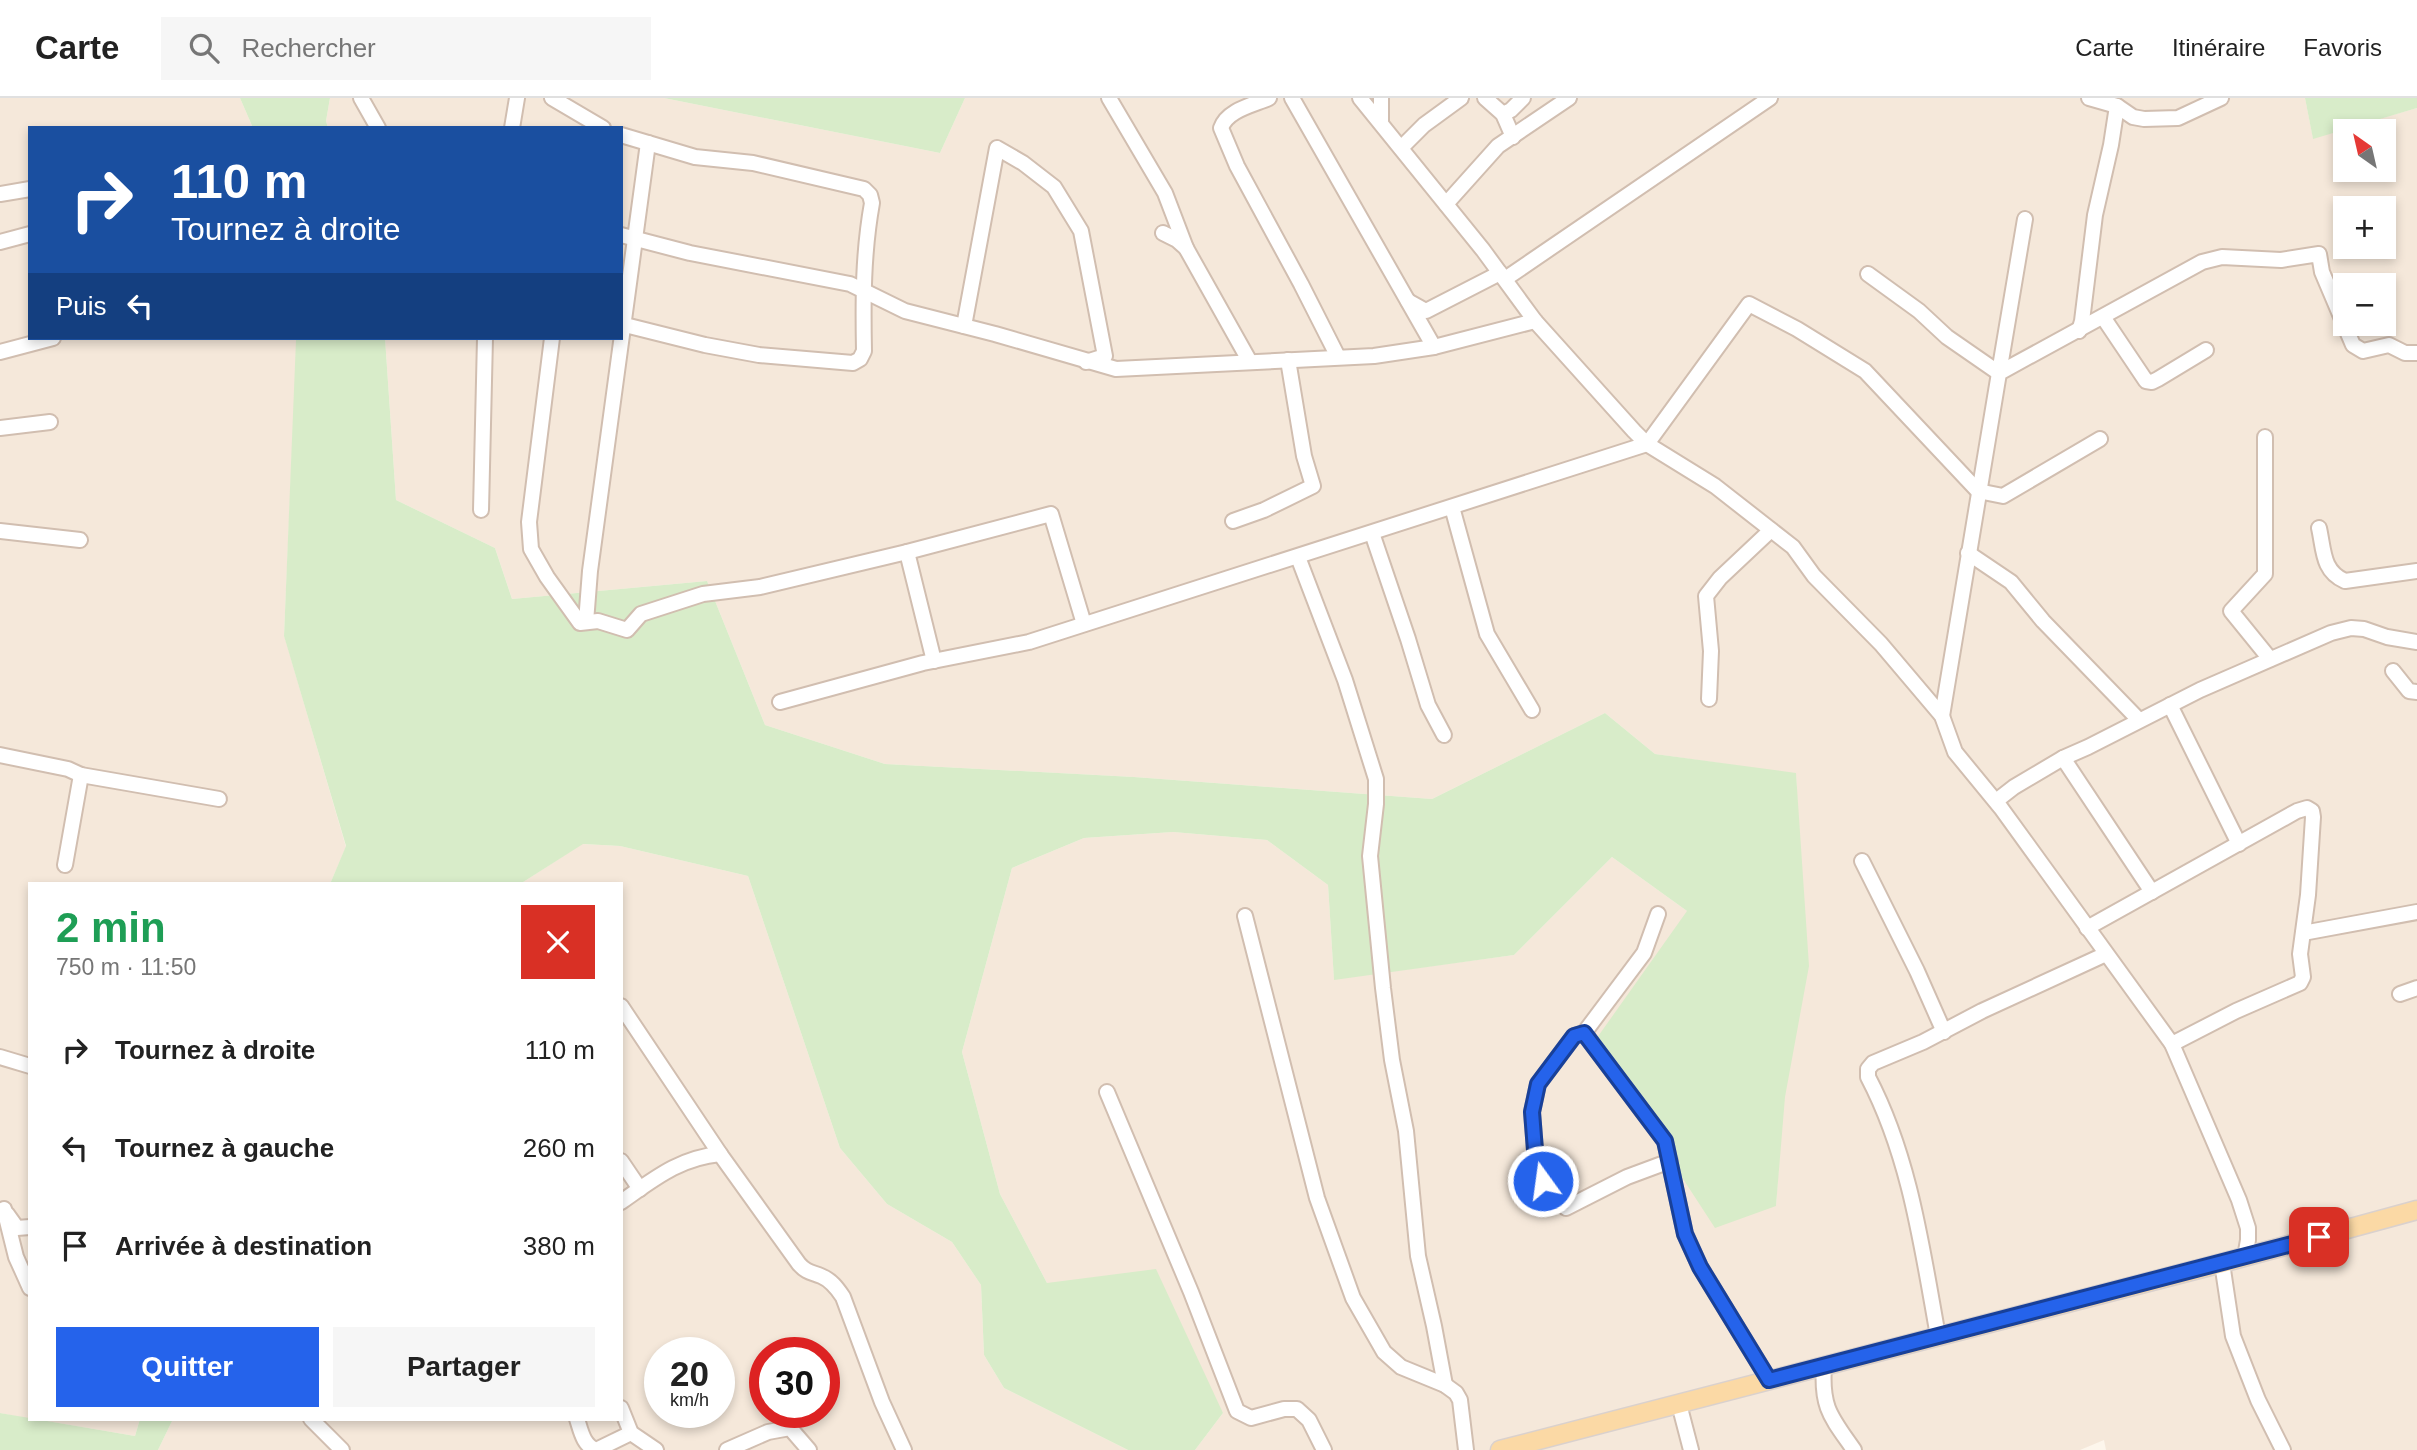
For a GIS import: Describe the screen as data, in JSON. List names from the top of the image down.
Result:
{
  "north": "top left",
  "page": {
    "header": "Carte",
    "search": "Rechercher",
    "nav": ["Carte", "Itinéraire", "Favoris"],
    "map_buttons": ["+", "−"],
    "turn": ["110 m", "Tournez à droite"],
    "then": "Puis",
    "heading": ["2 min", "750 m · 11:50"],
    "list": [
      {
        "name": "Tournez à droite",
        "value": "110 m"
      },
      {
        "name": "Tournez à gauche",
        "value": "260 m"
      },
      {
        "name": "Arrivée à destination",
        "value": "380 m"
      }
    ],
    "buttons": ["Quitter", "Partager"],
    "speed": "20 km/h",
    "limit": "30"
  }
}
